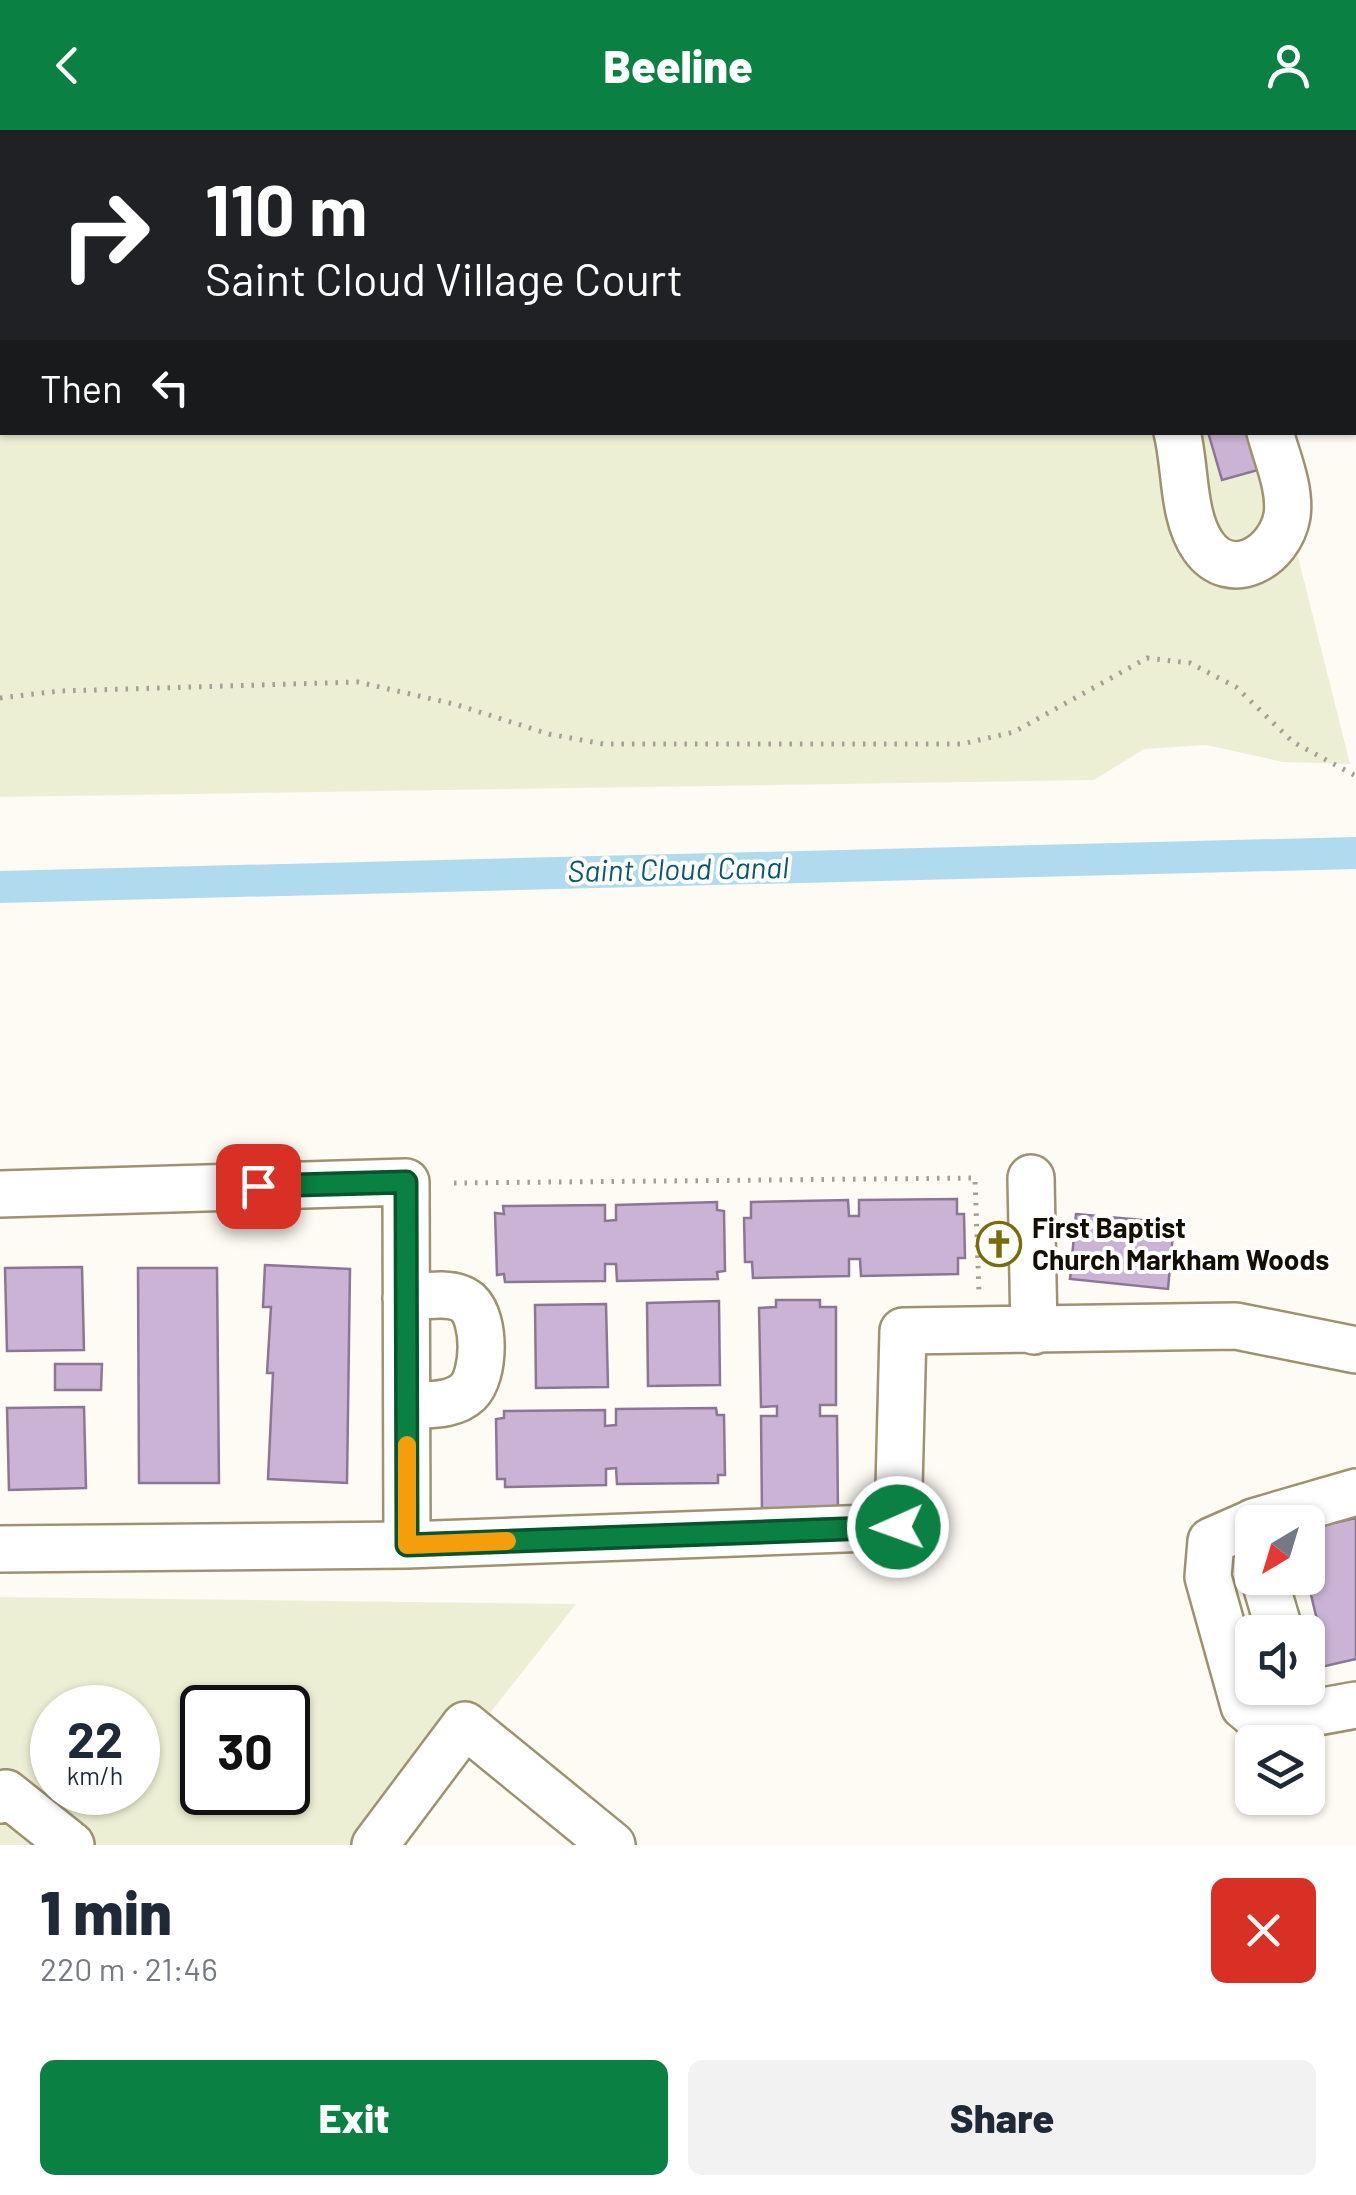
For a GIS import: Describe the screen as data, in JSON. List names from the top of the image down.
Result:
{
  "water": ["Saint Cloud Canal"],
  "places": {
    "church": ["First Baptist Church Markham Woods"]
  },
  "north": "bottom left",
  "page": {
    "header": "Beeline",
    "turn": ["110 m", "Saint Cloud Village Court"],
    "then": "Then",
    "speed": "22 km/h",
    "limit": "30",
    "heading": ["1 min", "220 m · 21:46"],
    "buttons": ["Exit", "Share"]
  }
}
